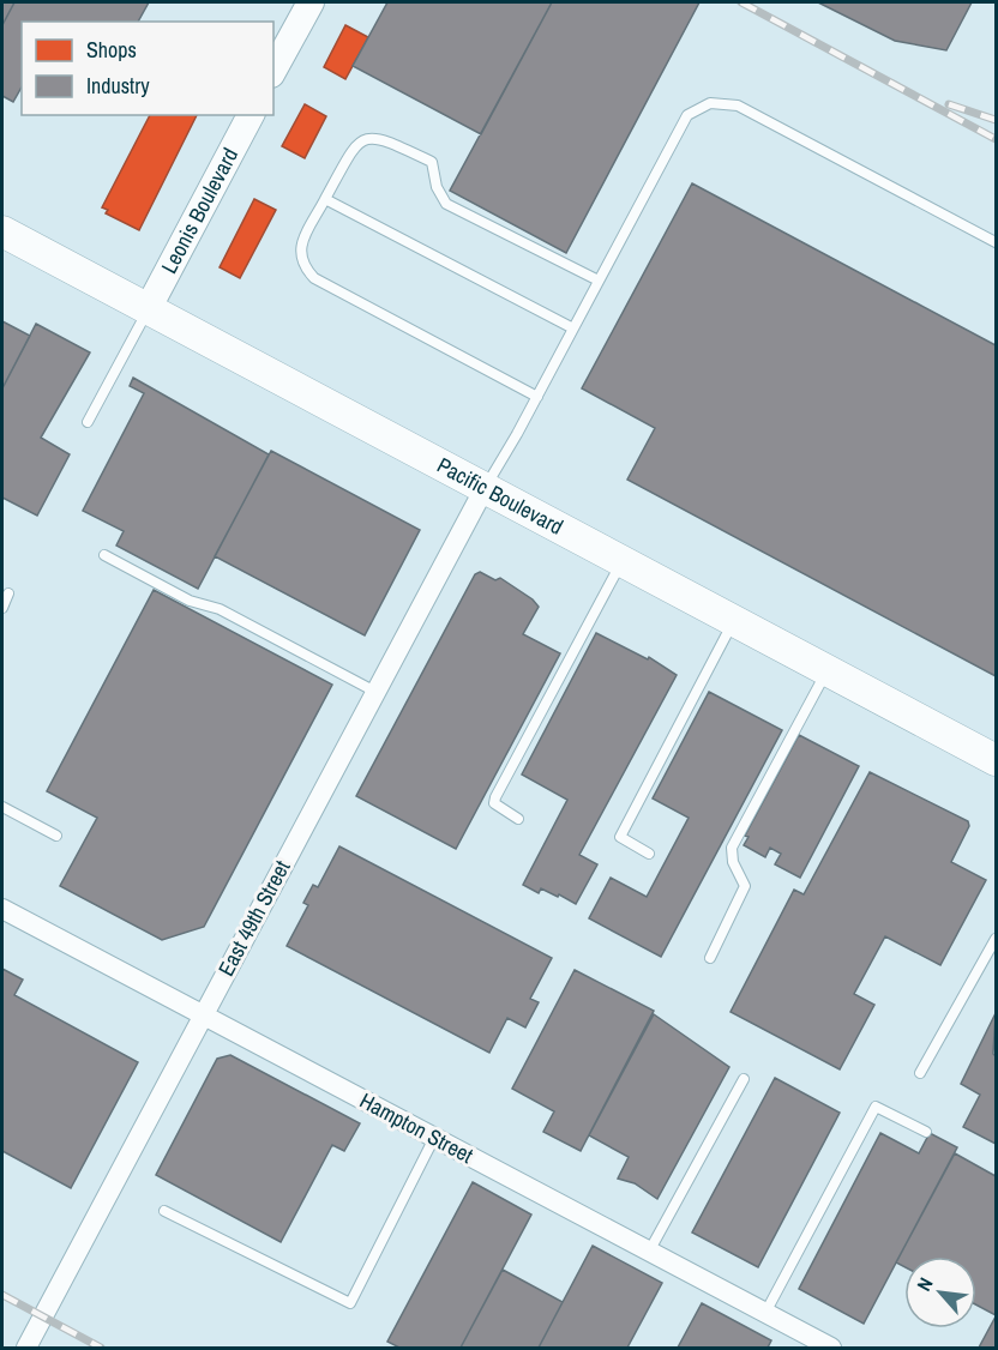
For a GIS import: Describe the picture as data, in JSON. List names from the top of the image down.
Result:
{
  "streets": {
    "main road": ["Leonis Boulevard", "Pacific Boulevard"],
    "street": ["East 49th Street", "Hampton Street"]
  },
  "crossings": [
    ["Leonis Boulevard", "Pacific Boulevard"],
    ["Pacific Boulevard", "East 49th Street"],
    ["East 49th Street", "Hampton Street"]
  ],
  "legend": ["Shops", "Industry"],
  "north": "top left"
}
